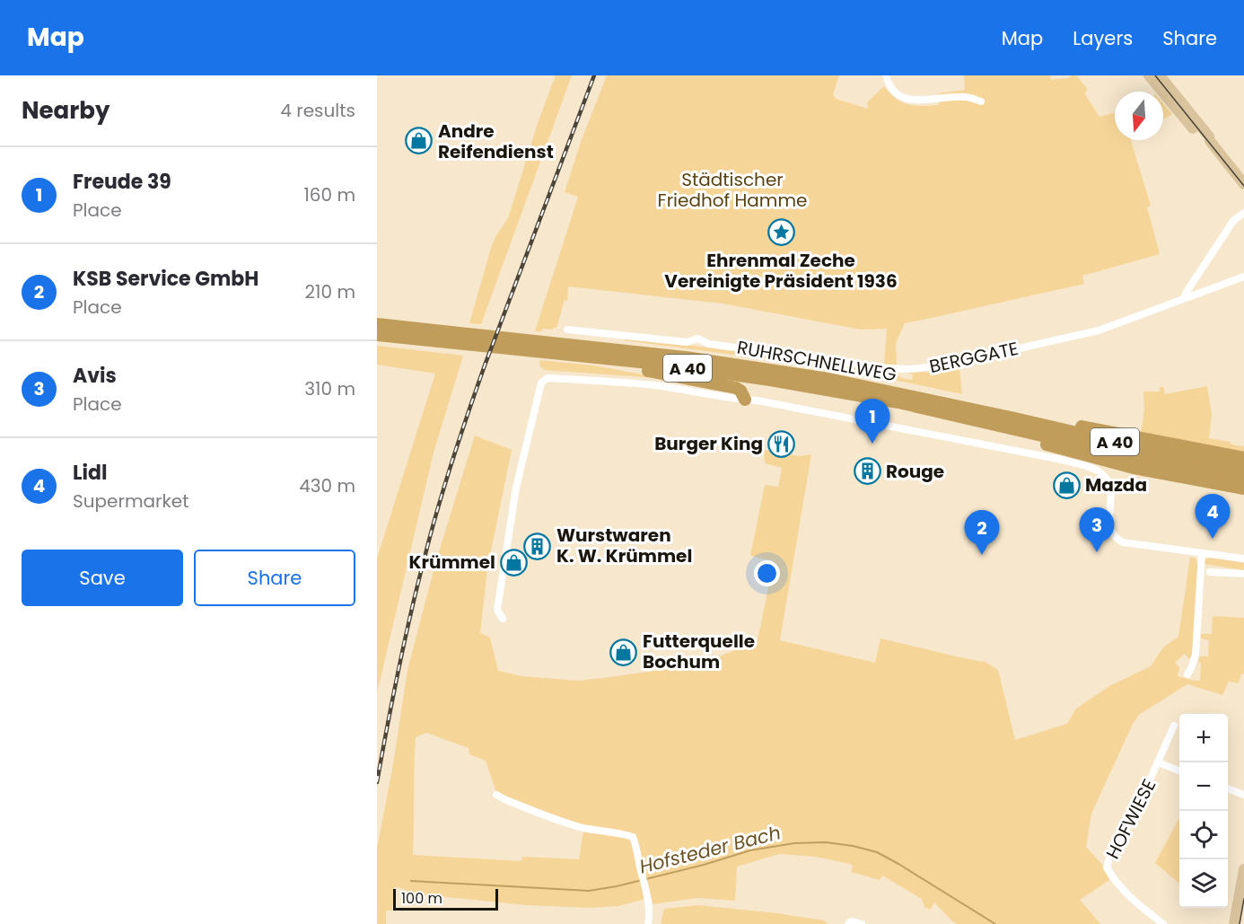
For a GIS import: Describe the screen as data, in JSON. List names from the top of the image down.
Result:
{
  "streets": {
    "highway": ["RUHRSCHNELLWEG", "A 40"],
    "street": ["BERGGATE", "HOFWIESE"]
  },
  "crossings": [
    ["RUHRSCHNELLWEG", "A 40"]
  ],
  "water": ["Hofsteder Bach"],
  "parks": ["Städtischer Friedhof Hamme"],
  "places": {
    "shop": [
      "Andre Reifendienst",
      "Mazda",
      "Krümmel",
      "Futterquelle Bochum"
    ],
    "place": ["Ehrenmal Zeche Vereinigte Präsident 1936"],
    "restaurant": ["Burger King"],
    "building": ["Rouge", "Wurstwaren K. W. Krümmel"]
  },
  "scale_bar": "100 m",
  "north": "bottom",
  "page": {
    "header": "Map",
    "nav": ["Map", "Layers", "Share"],
    "heading": ["Nearby", "4 results"],
    "list": [
      {
        "mark": "1",
        "name": "Freude 39",
        "note": "Place",
        "value": "160 m"
      },
      {
        "mark": "2",
        "name": "KSB Service GmbH",
        "note": "Place",
        "value": "210 m"
      },
      {
        "mark": "3",
        "name": "Avis",
        "note": "Place",
        "value": "310 m"
      },
      {
        "mark": "4",
        "name": "Lidl",
        "note": "Supermarket",
        "value": "430 m"
      }
    ],
    "pins": [
      "1",
      "4",
      "3",
      "2"
    ],
    "buttons": ["Save", "Share"],
    "map_buttons": ["+", "−"],
    "scale": "100 m"
  }
}
